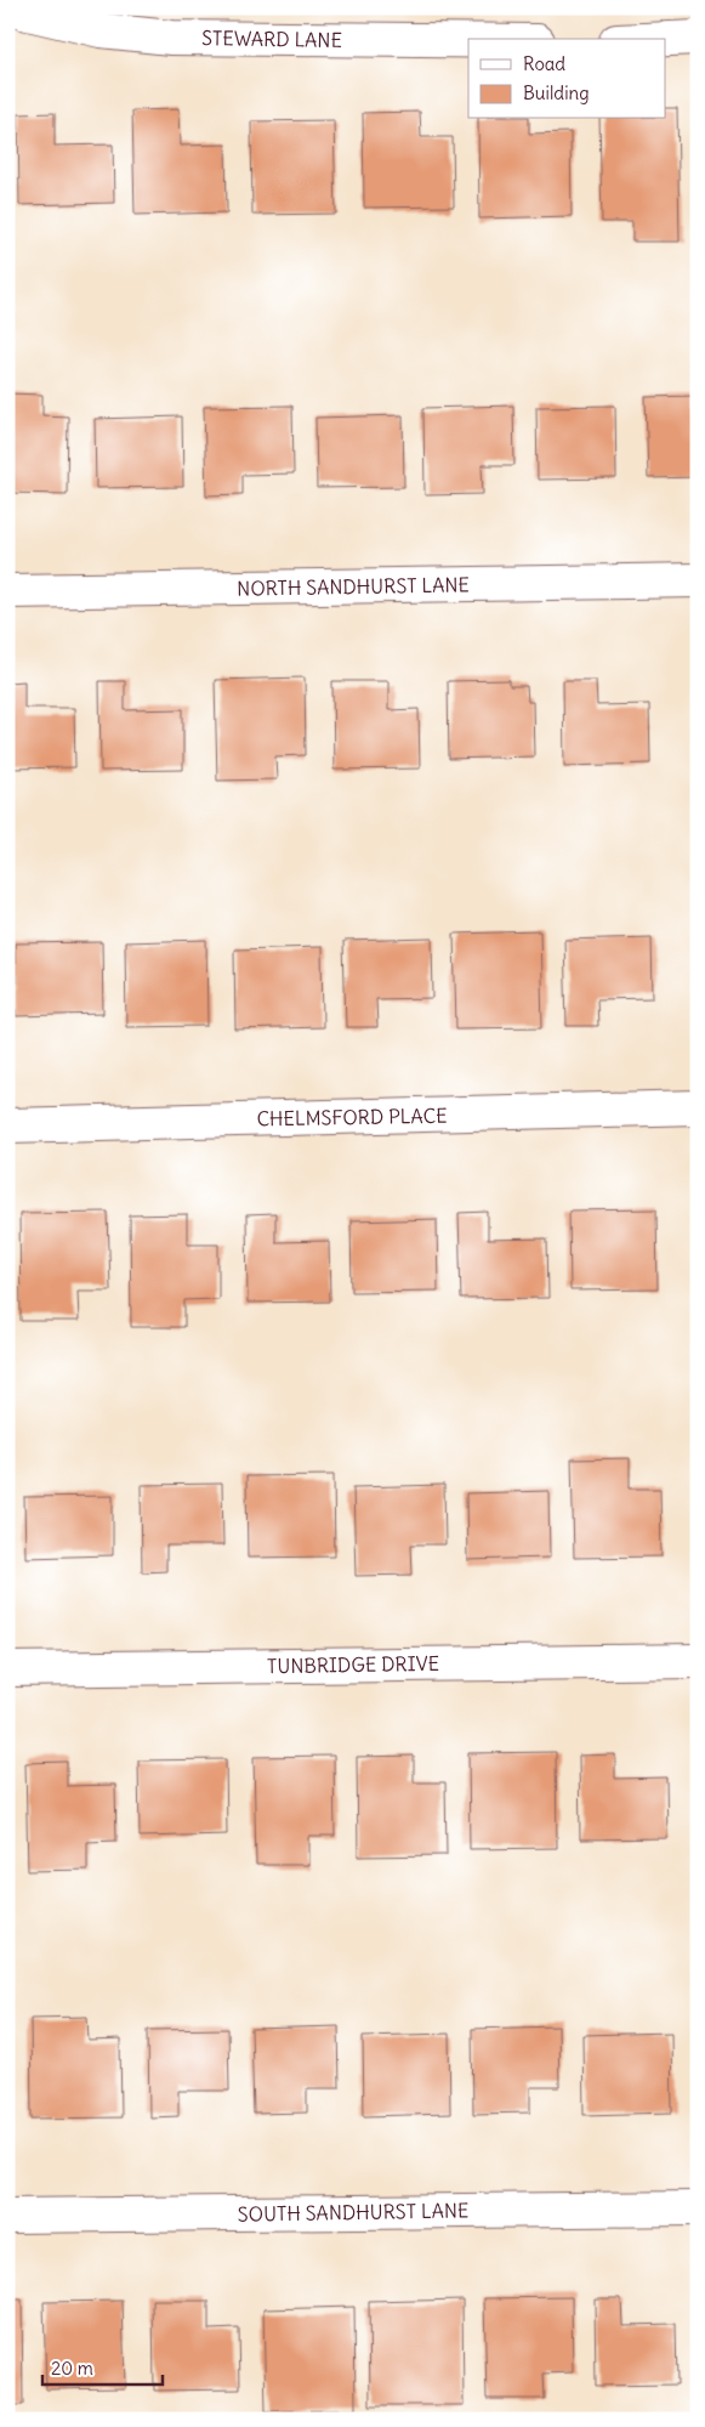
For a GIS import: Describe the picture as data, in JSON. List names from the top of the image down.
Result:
{
  "streets": {
    "street": [
      "STEWARD LANE",
      "NORTH SANDHURST LANE",
      "CHELMSFORD PLACE",
      "TUNBRIDGE DRIVE",
      "SOUTH SANDHURST LANE"
    ]
  },
  "legend": ["Road", "Building"],
  "scale_bar": "20 m"
}
